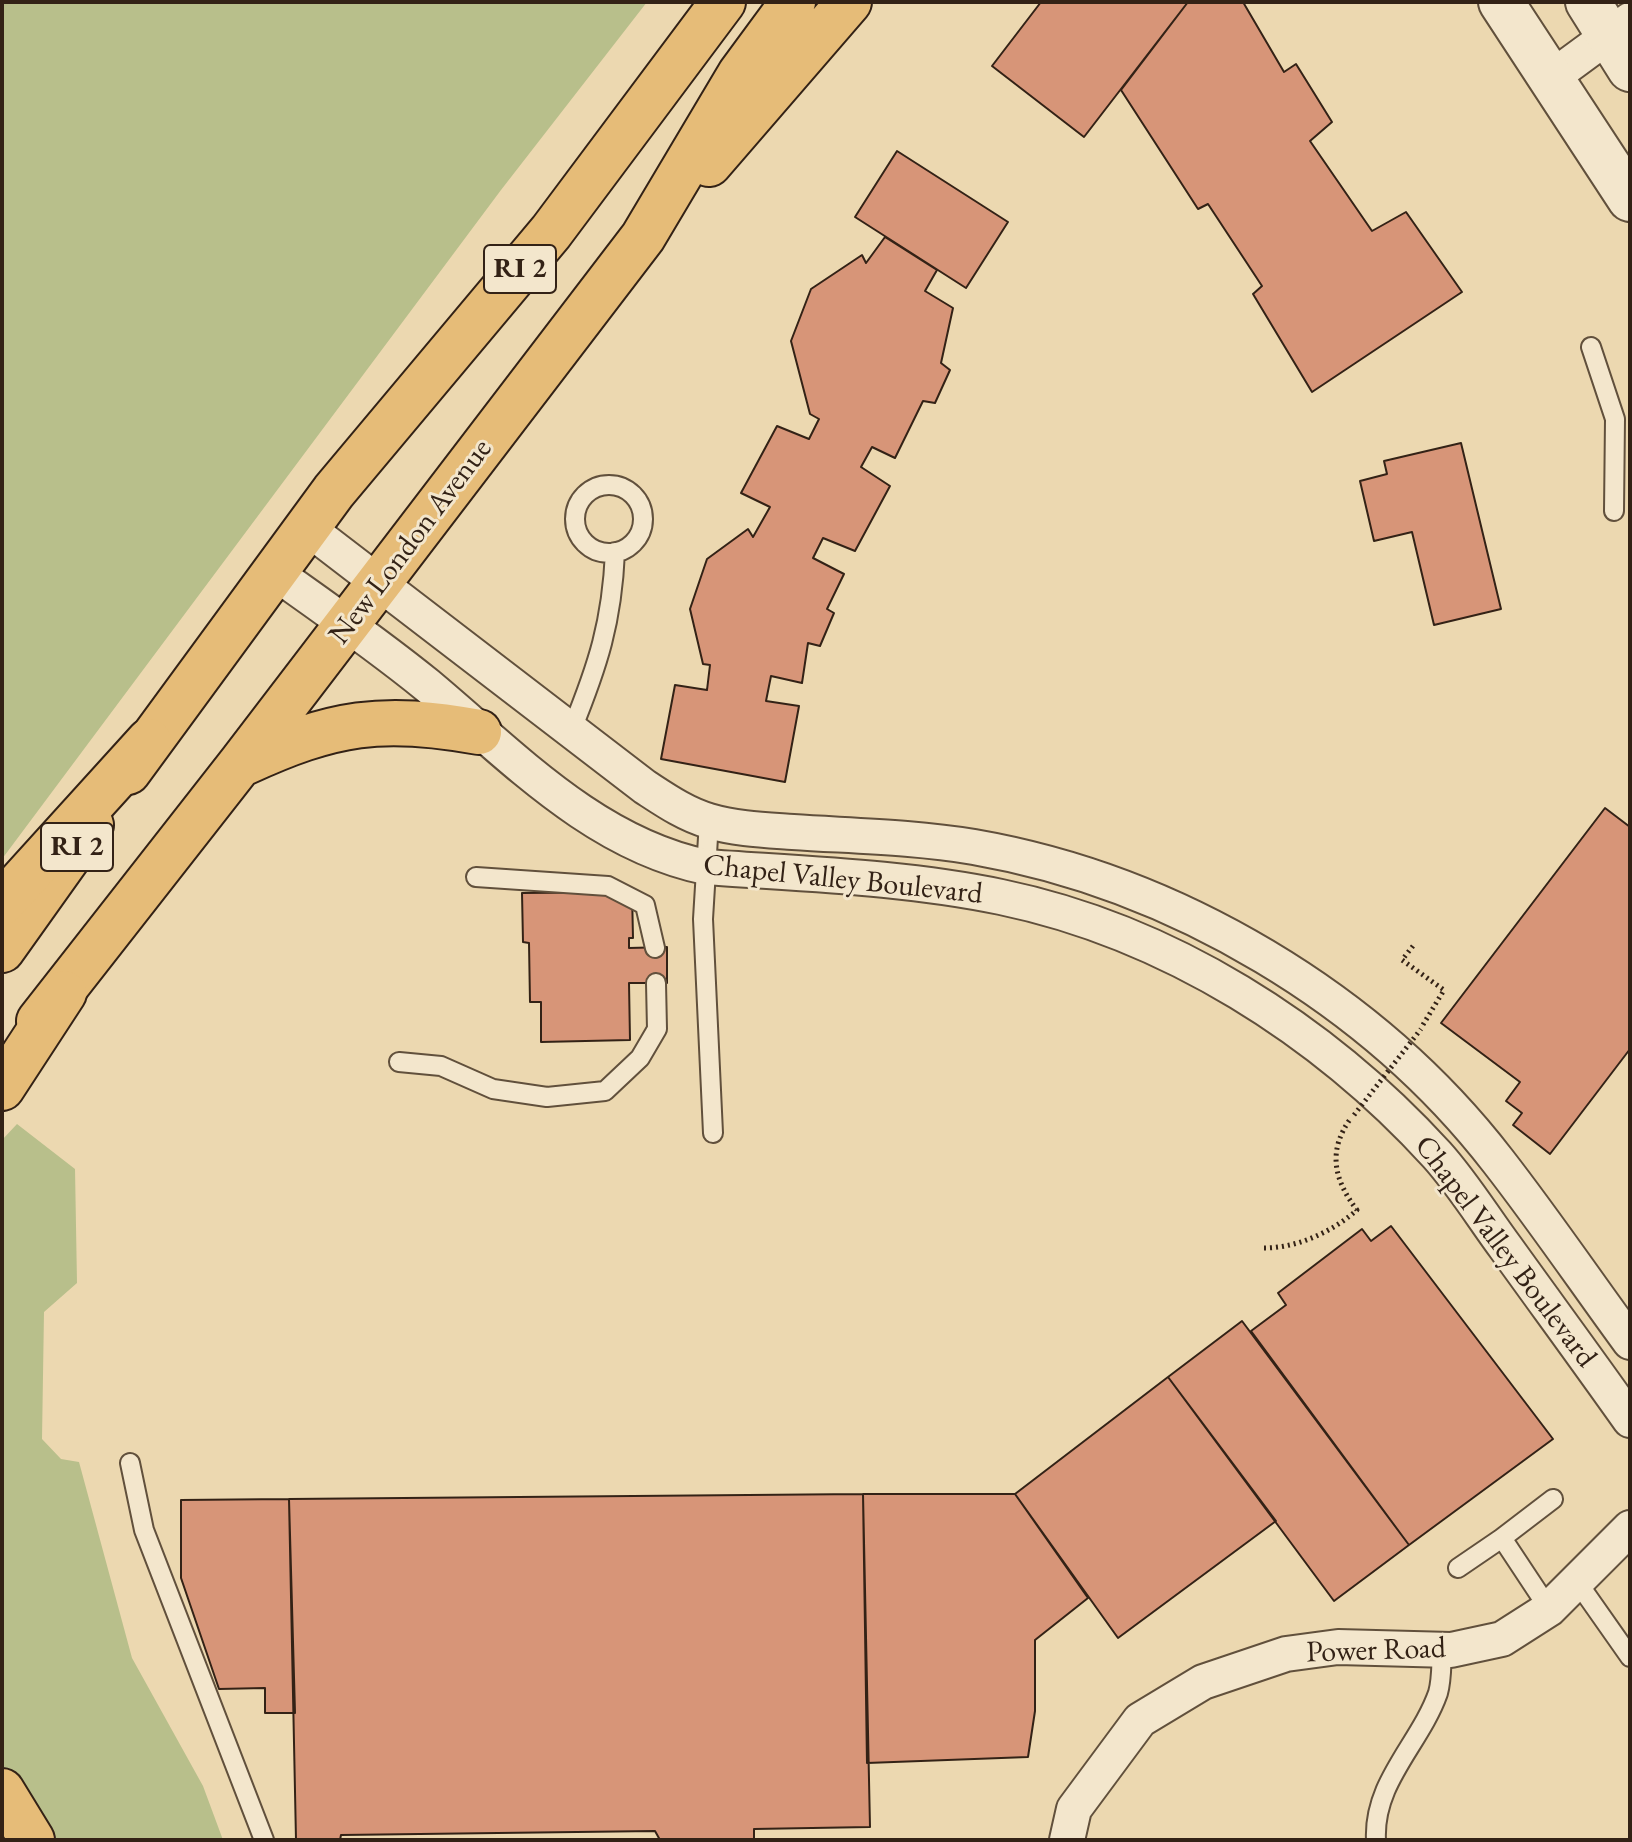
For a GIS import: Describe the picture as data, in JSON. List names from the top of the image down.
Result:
{
  "streets": {
    "main road": ["RI 2", "New London Avenue"],
    "street": ["Chapel Valley Boulevard", "Power Road"]
  },
  "crossings": [
    ["RI 2", "Chapel Valley Boulevard"],
    ["New London Avenue", "Chapel Valley Boulevard"]
  ]
}
